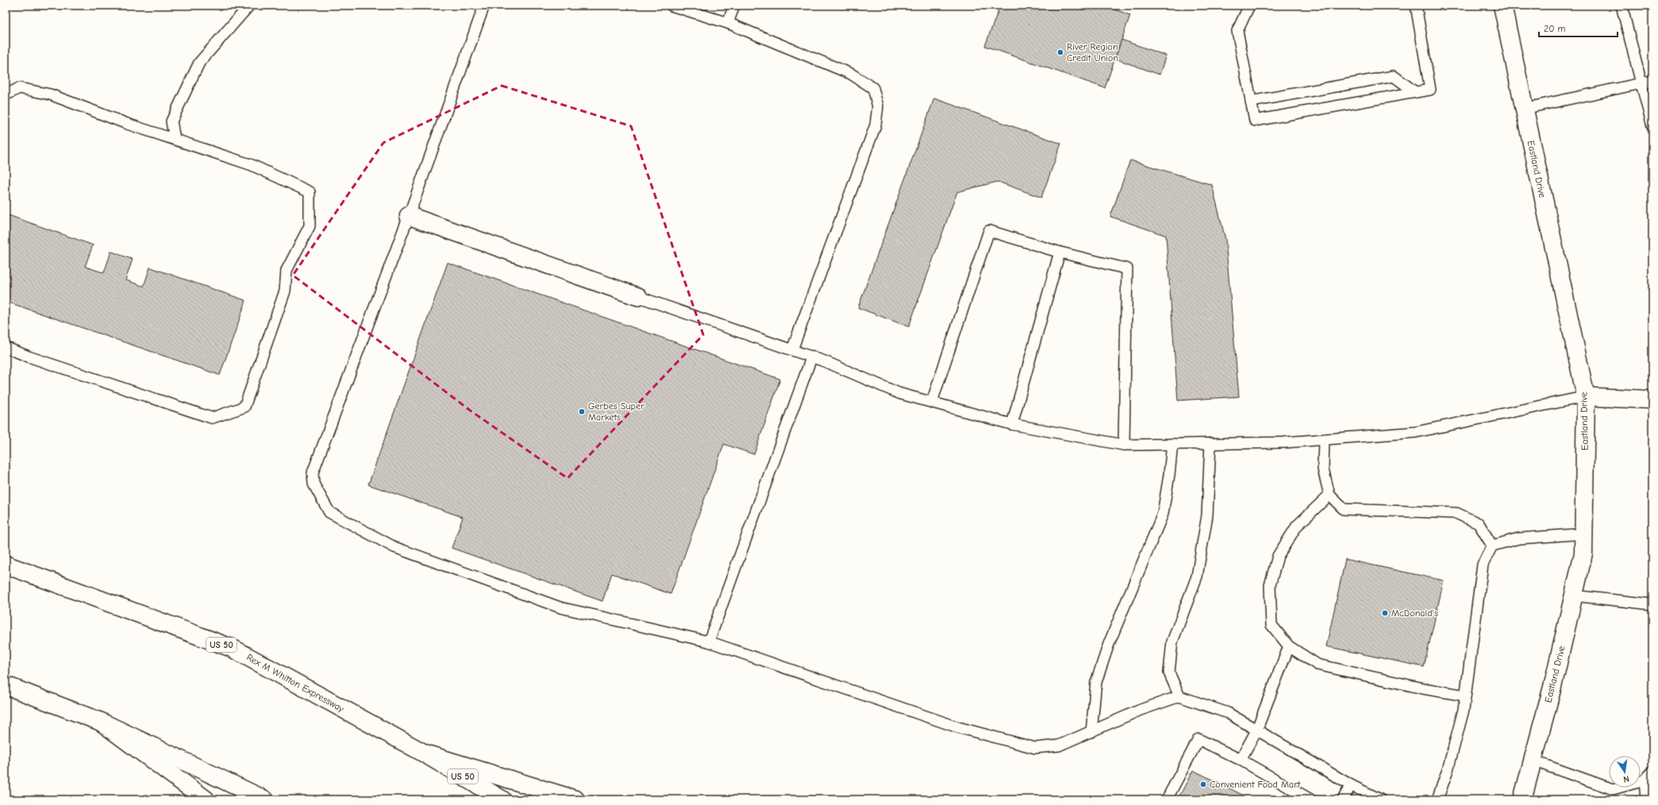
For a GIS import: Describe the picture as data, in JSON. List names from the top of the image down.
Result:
{
  "streets": {
    "main road": ["Eastland Drive", "US 50", "Rex M Whitton Expressway"]
  },
  "places": [
    "River Region Credit Union",
    "Gerbes Super Markets",
    "McDonald's",
    "Convenient Food Mart"
  ],
  "scale_bar": "20 m",
  "north": "bottom"
}
